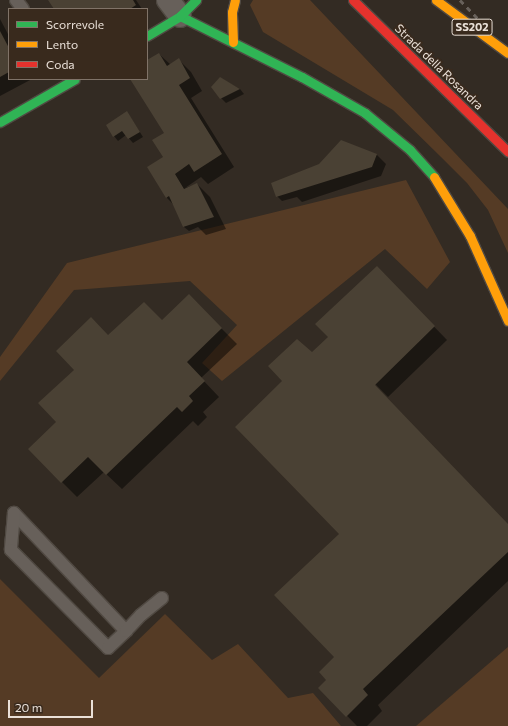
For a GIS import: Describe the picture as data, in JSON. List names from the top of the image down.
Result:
{
  "streets": {
    "main road": ["SS202", "Strada della Rosandra"]
  },
  "legend": ["Scorrevole", "Lento", "Coda"],
  "scale_bar": "20 m"
}
